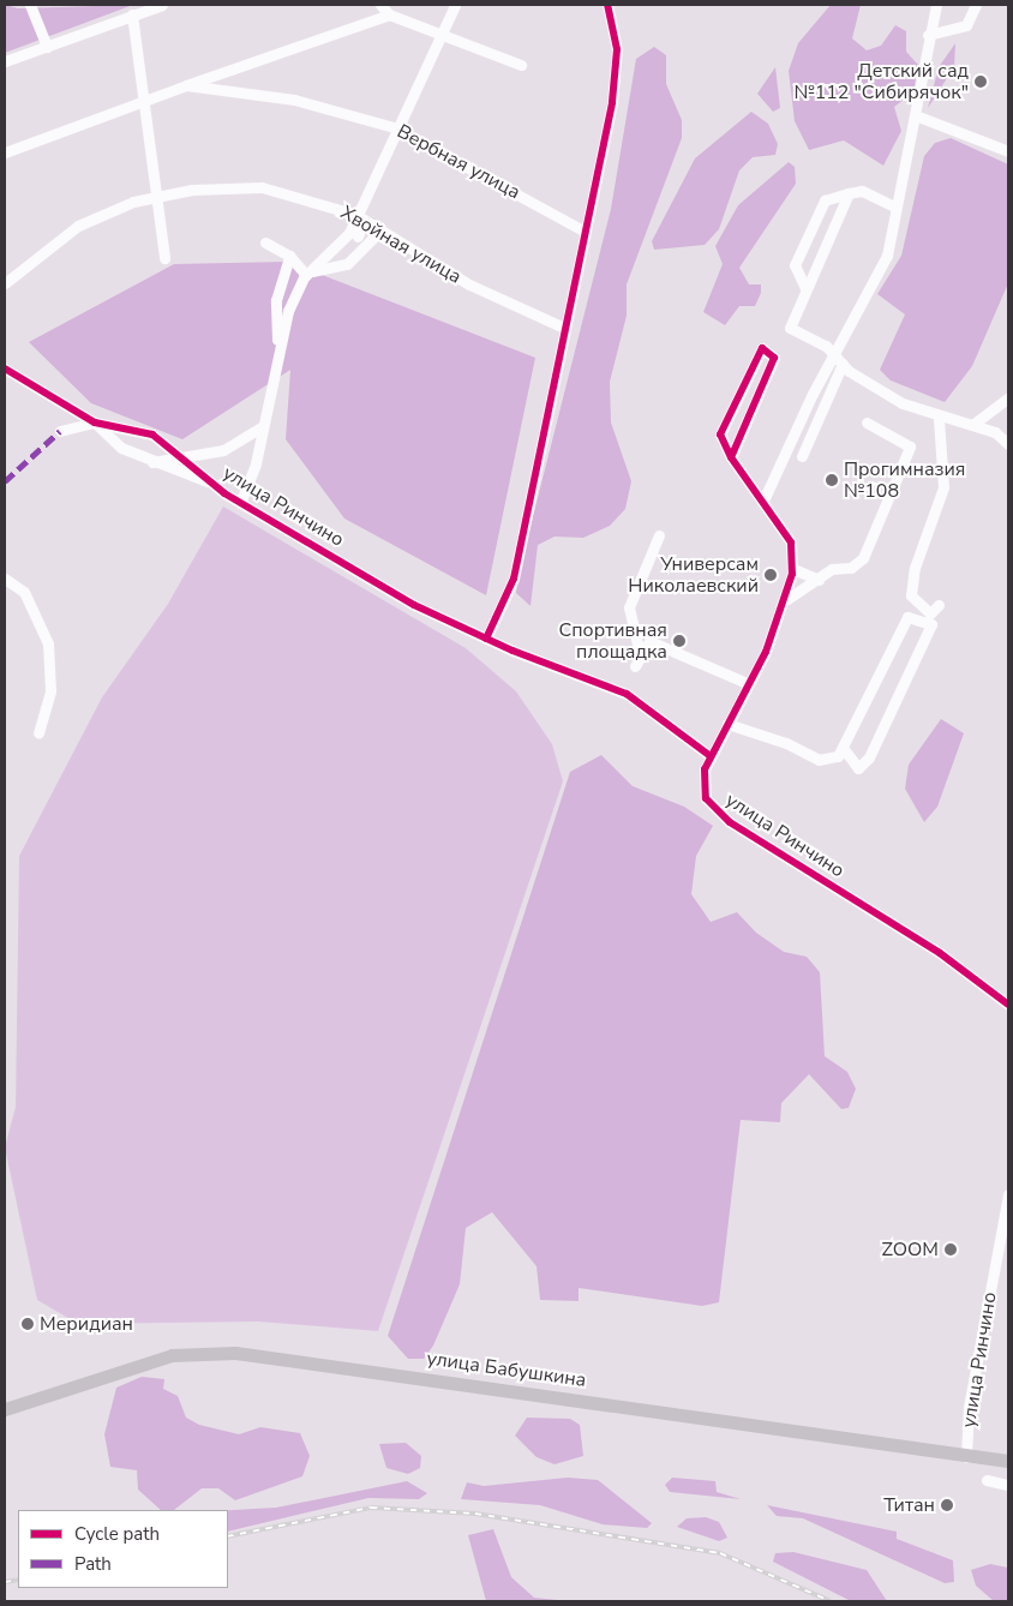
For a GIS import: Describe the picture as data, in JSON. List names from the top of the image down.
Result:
{
  "streets": {
    "main road": ["улица Бабушкина"],
    "street": ["Вербная улица", "Хвойная улица", "улица Ринчино"]
  },
  "crossings": [
    ["улица Ринчино", "улица Бабушкина"]
  ],
  "places": [
    "Детский сад №112 \"Сибирячок\"",
    "Прогимназия №108",
    "Универсам Николаевский",
    "Спортивная площадка",
    "ZOOM",
    "Меридиан",
    "Титан"
  ],
  "legend": ["Cycle path", "Path"]
}
